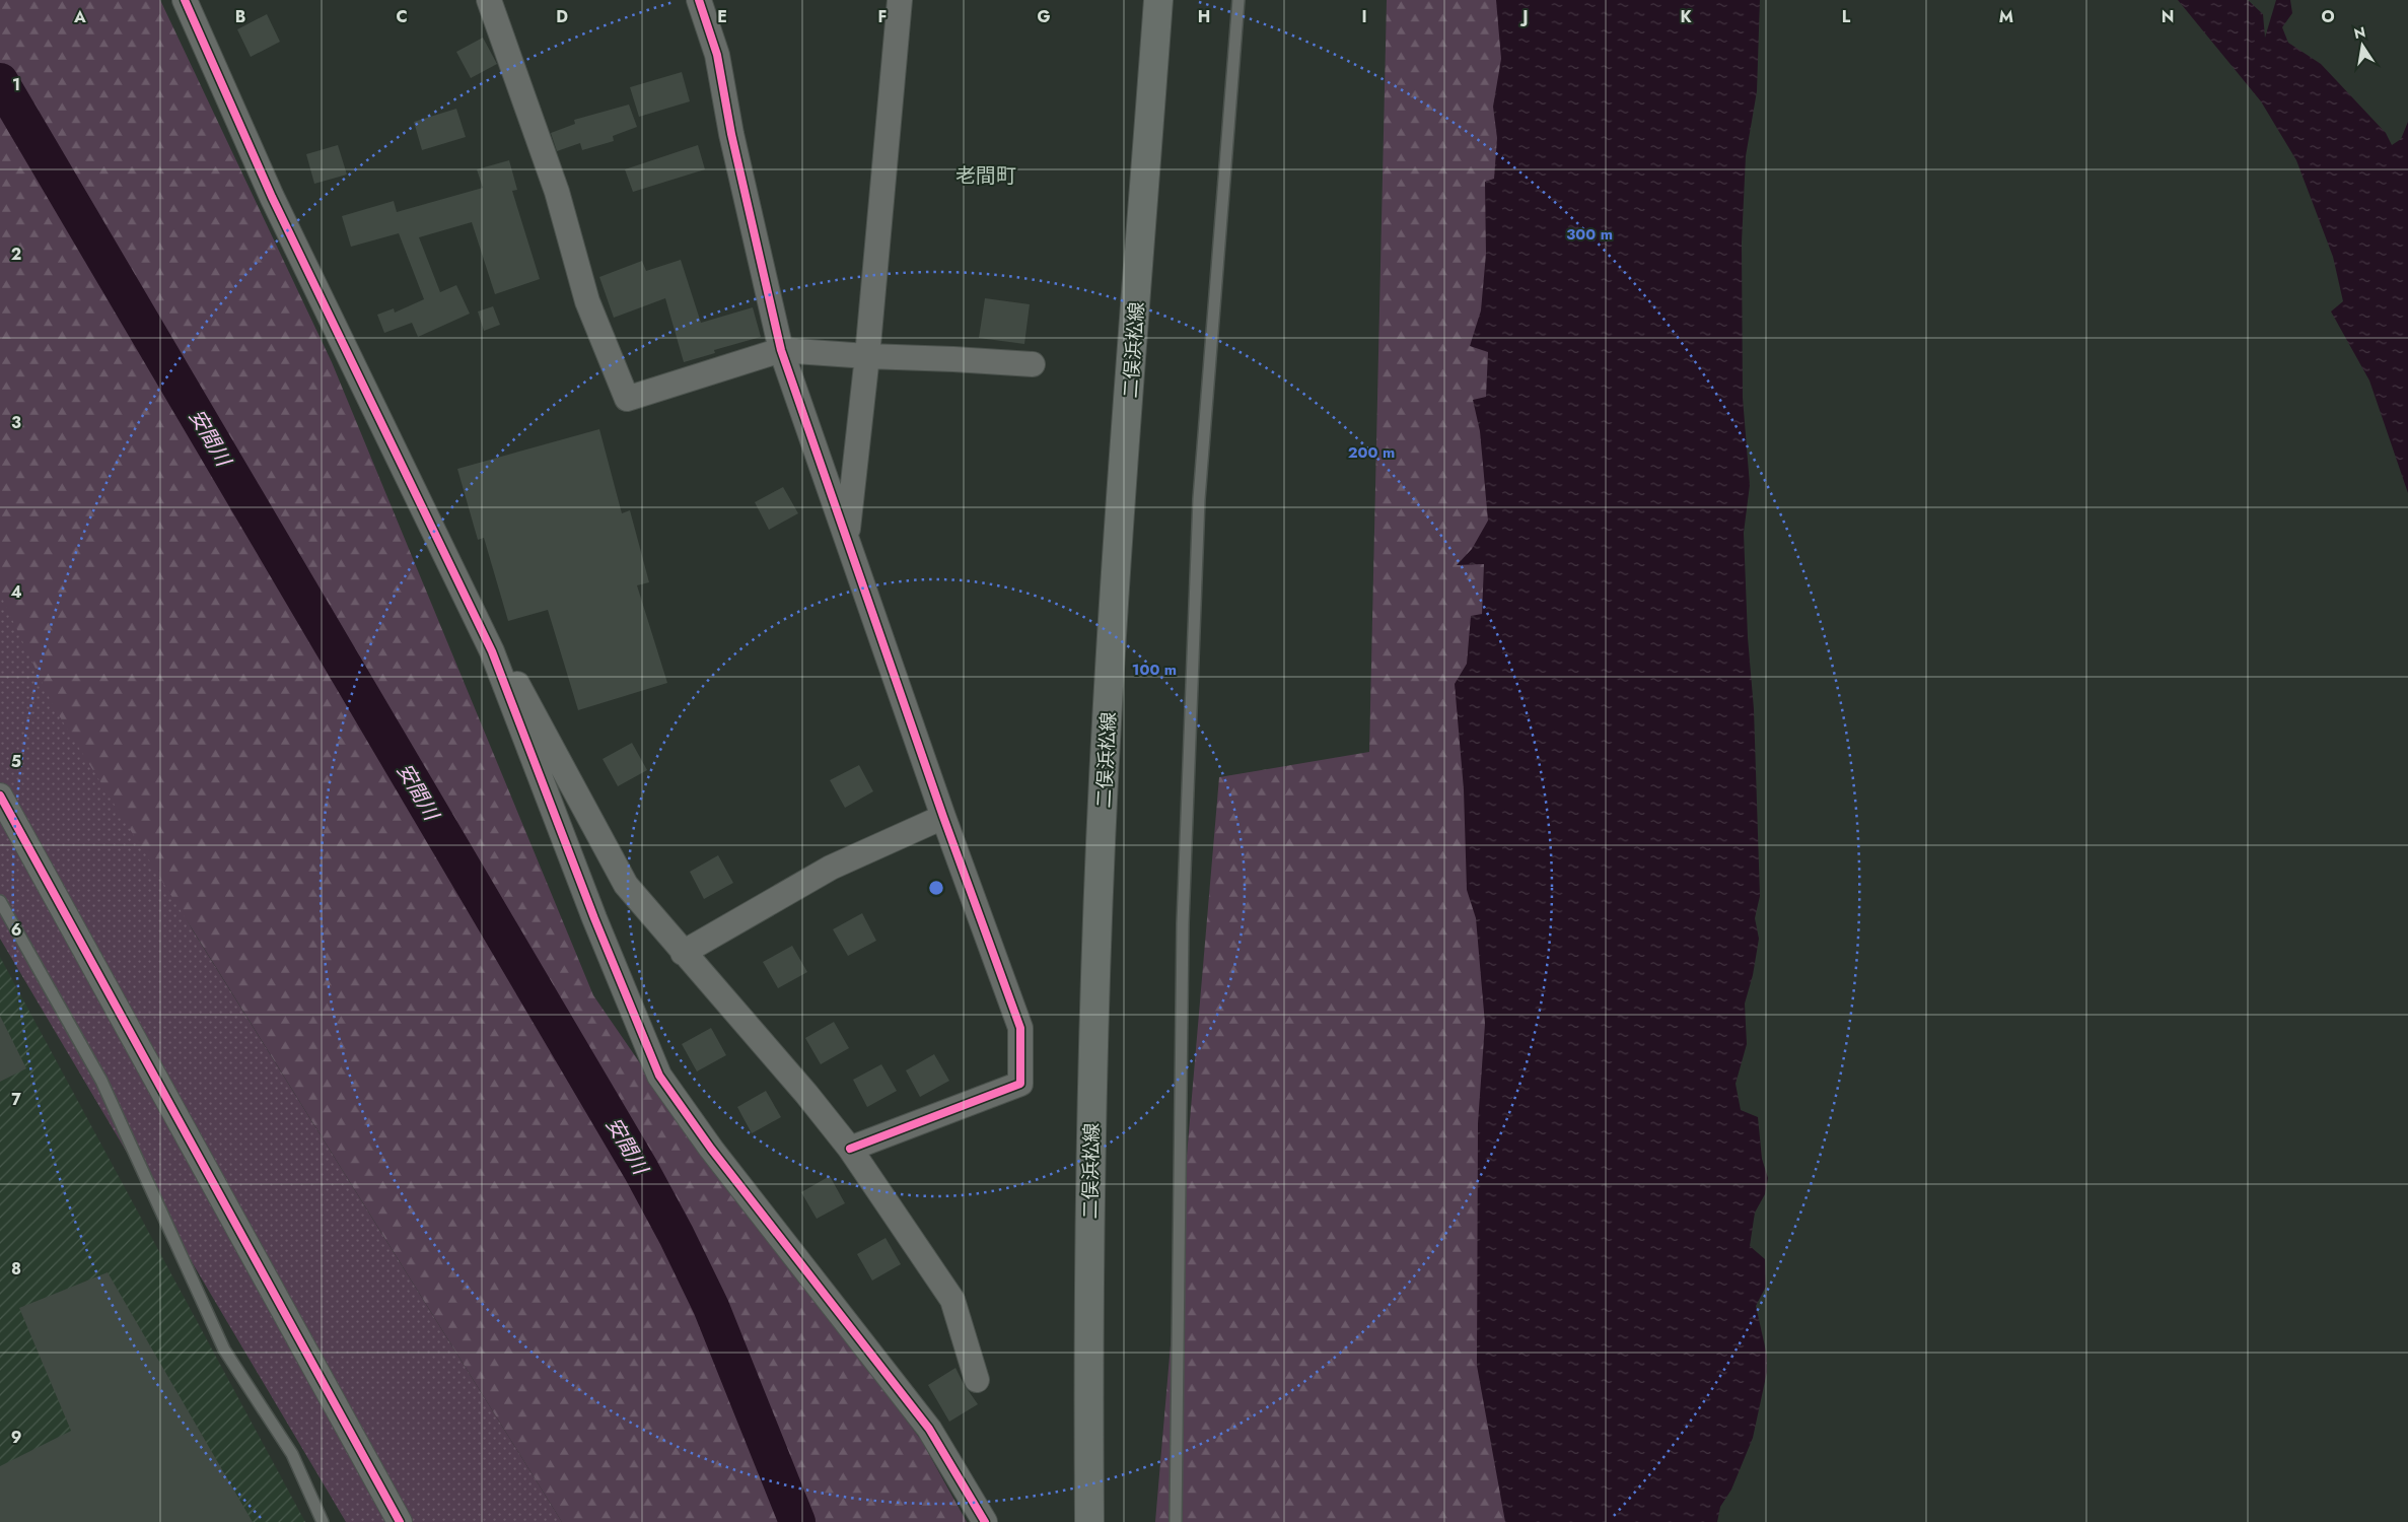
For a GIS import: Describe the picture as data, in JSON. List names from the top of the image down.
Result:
{
  "streets": {
    "main road": ["二俣浜松線"]
  },
  "districts": ["老間町"],
  "water": ["安間川"],
  "north": "top",
  "grid": {
    "columns": [
      "A",
      "B",
      "C",
      "D",
      "E",
      "F",
      "G",
      "H",
      "I",
      "J",
      "K",
      "L",
      "M",
      "N",
      "O"
    ],
    "rows": [
      "1",
      "2",
      "3",
      "4",
      "5",
      "6",
      "7",
      "8",
      "9"
    ]
  },
  "rings": ["300 m", "200 m", "100 m"]
}
